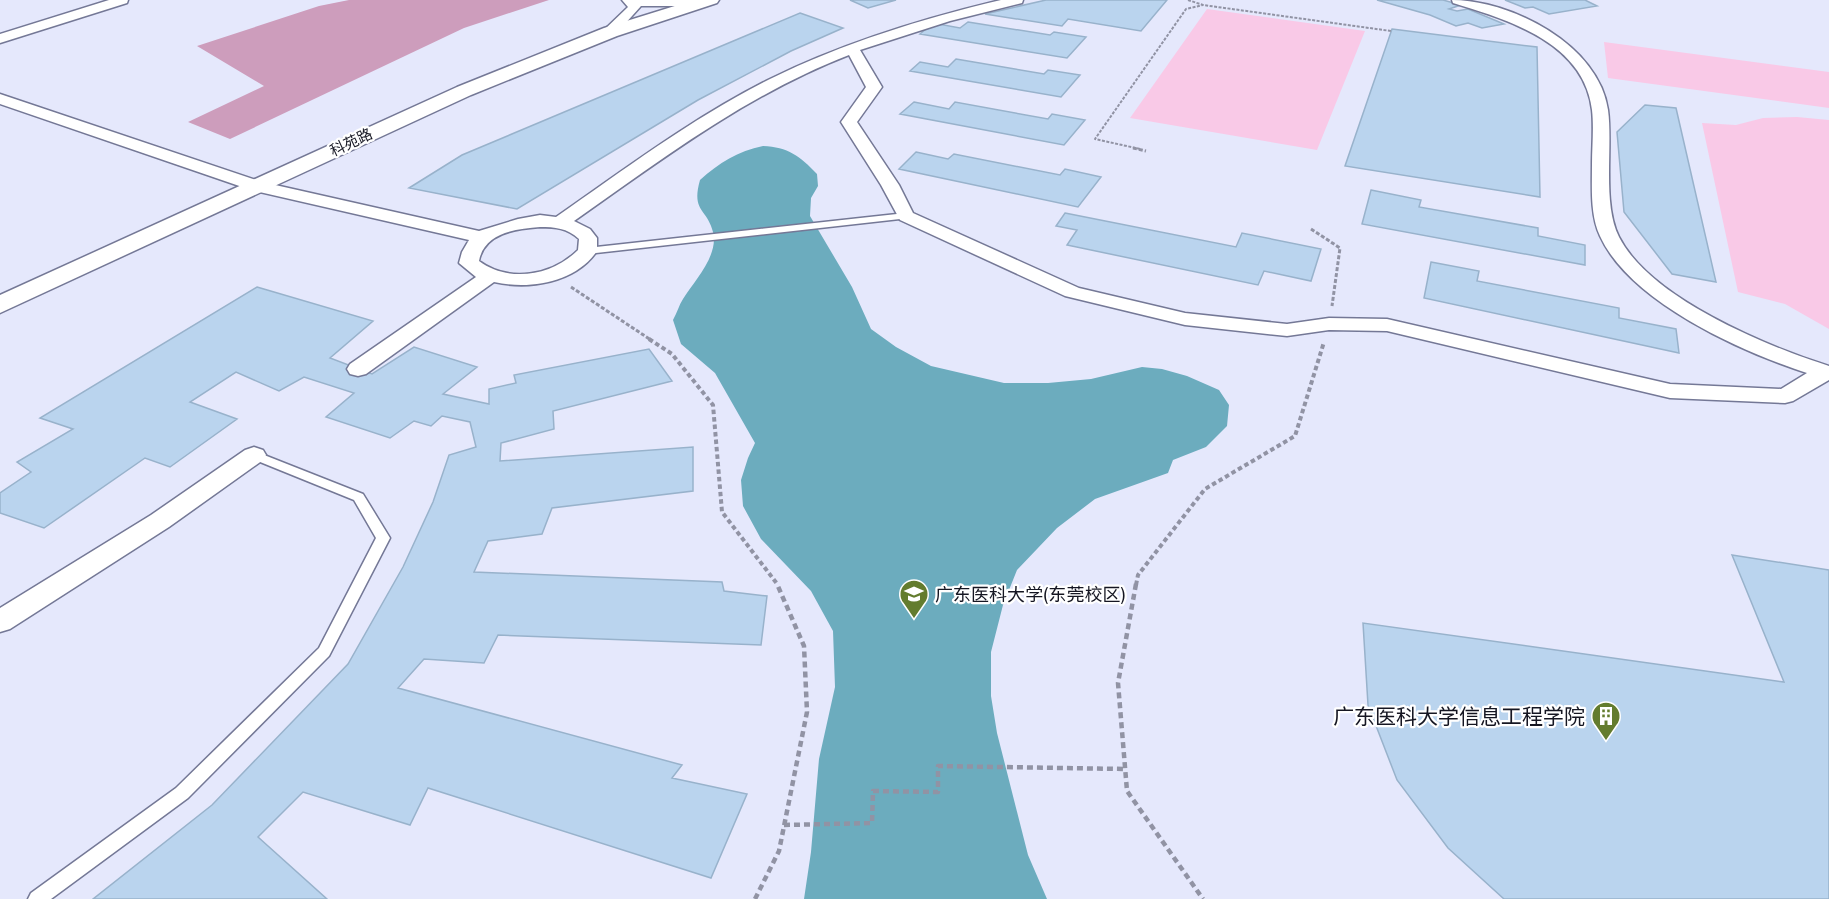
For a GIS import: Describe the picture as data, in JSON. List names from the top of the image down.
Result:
{
  "streets": {
    "street": ["科苑路"]
  },
  "places": {
    "school or university": ["广东医科大学(东莞校区)"],
    "building": ["广东医科大学信息工程学院"]
  }
}
